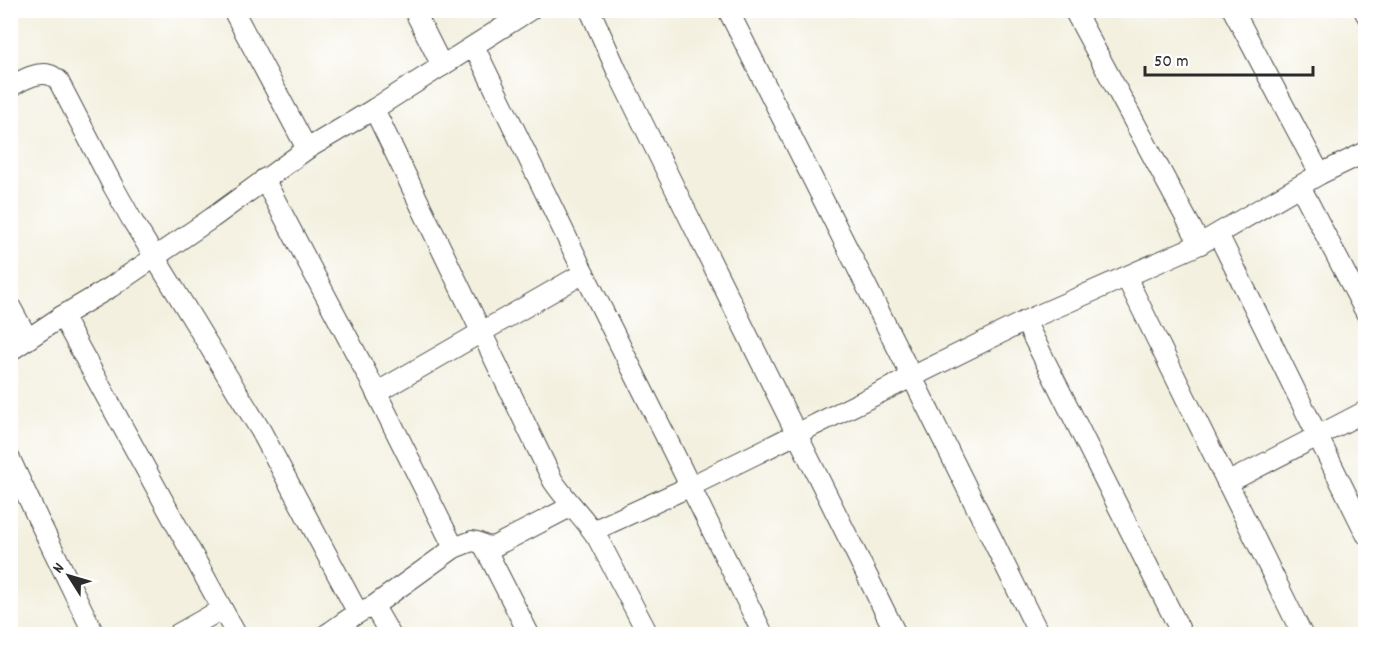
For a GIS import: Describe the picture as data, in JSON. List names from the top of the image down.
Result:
{
  "scale_bar": "50 m",
  "north": "top left"
}
